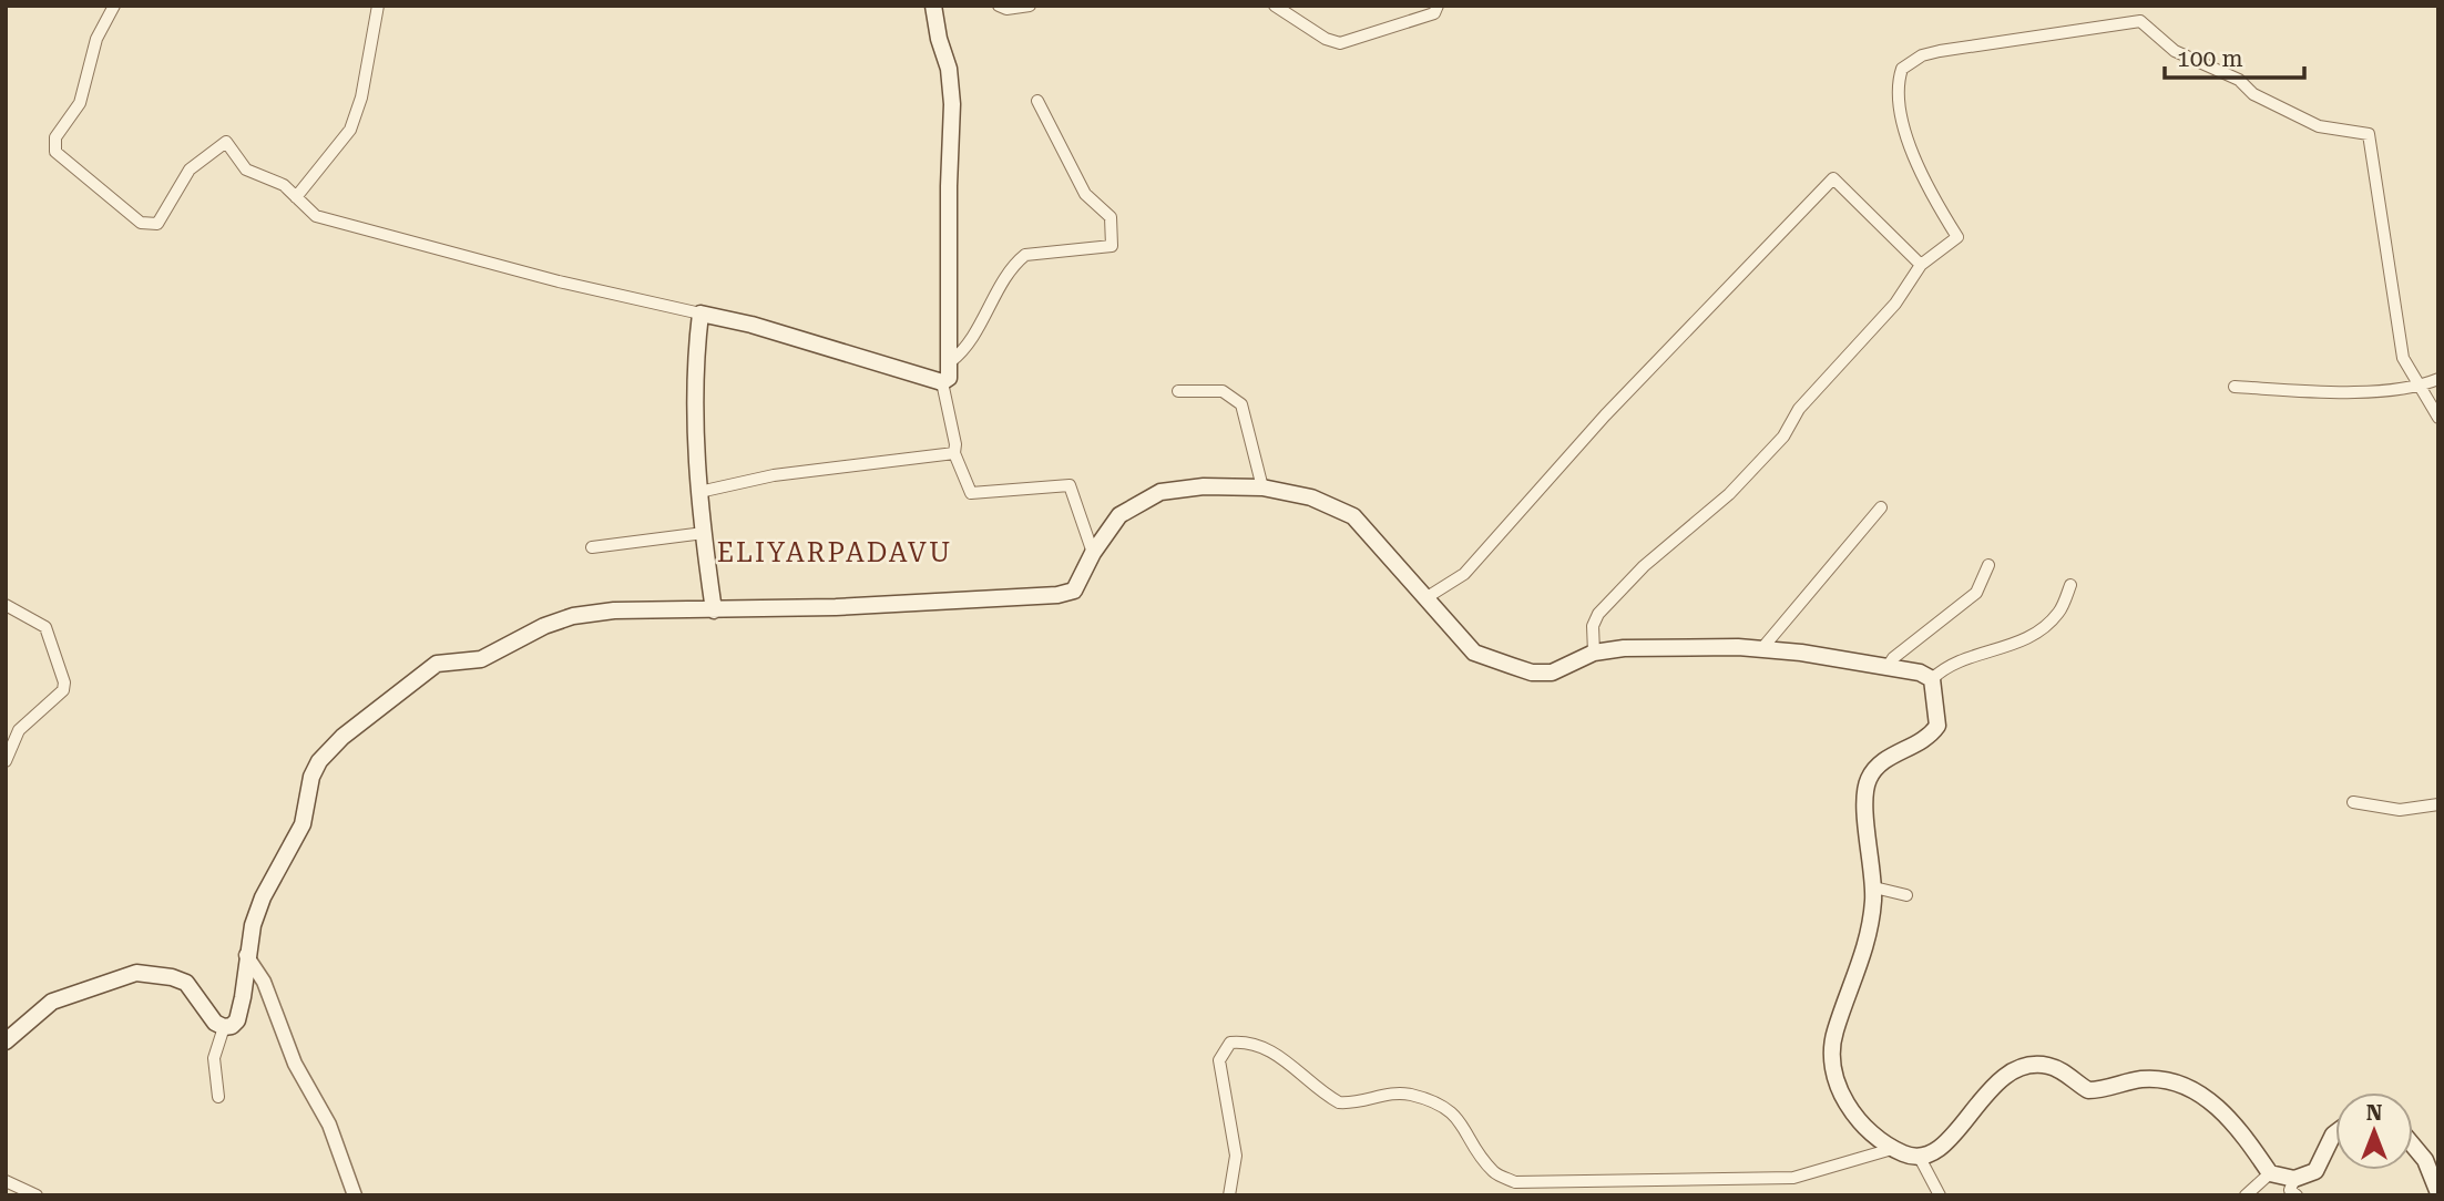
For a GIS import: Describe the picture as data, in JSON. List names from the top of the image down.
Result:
{
  "districts": ["ELIYARPADAVU"],
  "scale_bar": "100 m",
  "north": "top"
}
